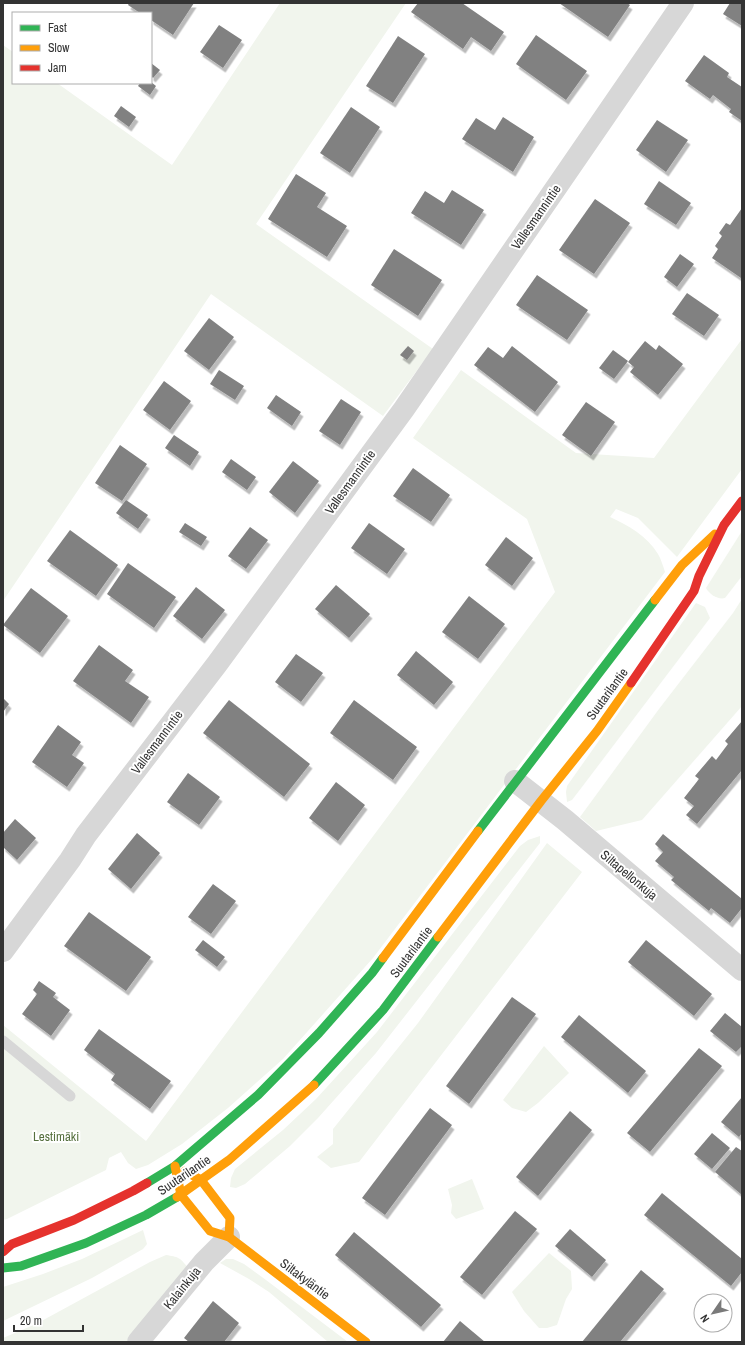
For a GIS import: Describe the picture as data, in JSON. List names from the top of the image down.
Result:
{
  "streets": {
    "main road": ["Suutarilantie", "Siltakyläntie"],
    "street": ["Vallesmannintie", "Siltapellonkuja", "Kalainkuja"]
  },
  "crossings": [
    ["Suutarilantie", "Siltapellonkuja"],
    ["Suutarilantie", "Siltakyläntie"],
    ["Siltakyläntie", "Kalainkuja"]
  ],
  "parks": ["Lestimäki"],
  "legend": ["Fast", "Slow", "Jam"],
  "scale_bar": "20 m",
  "north": "bottom left"
}
